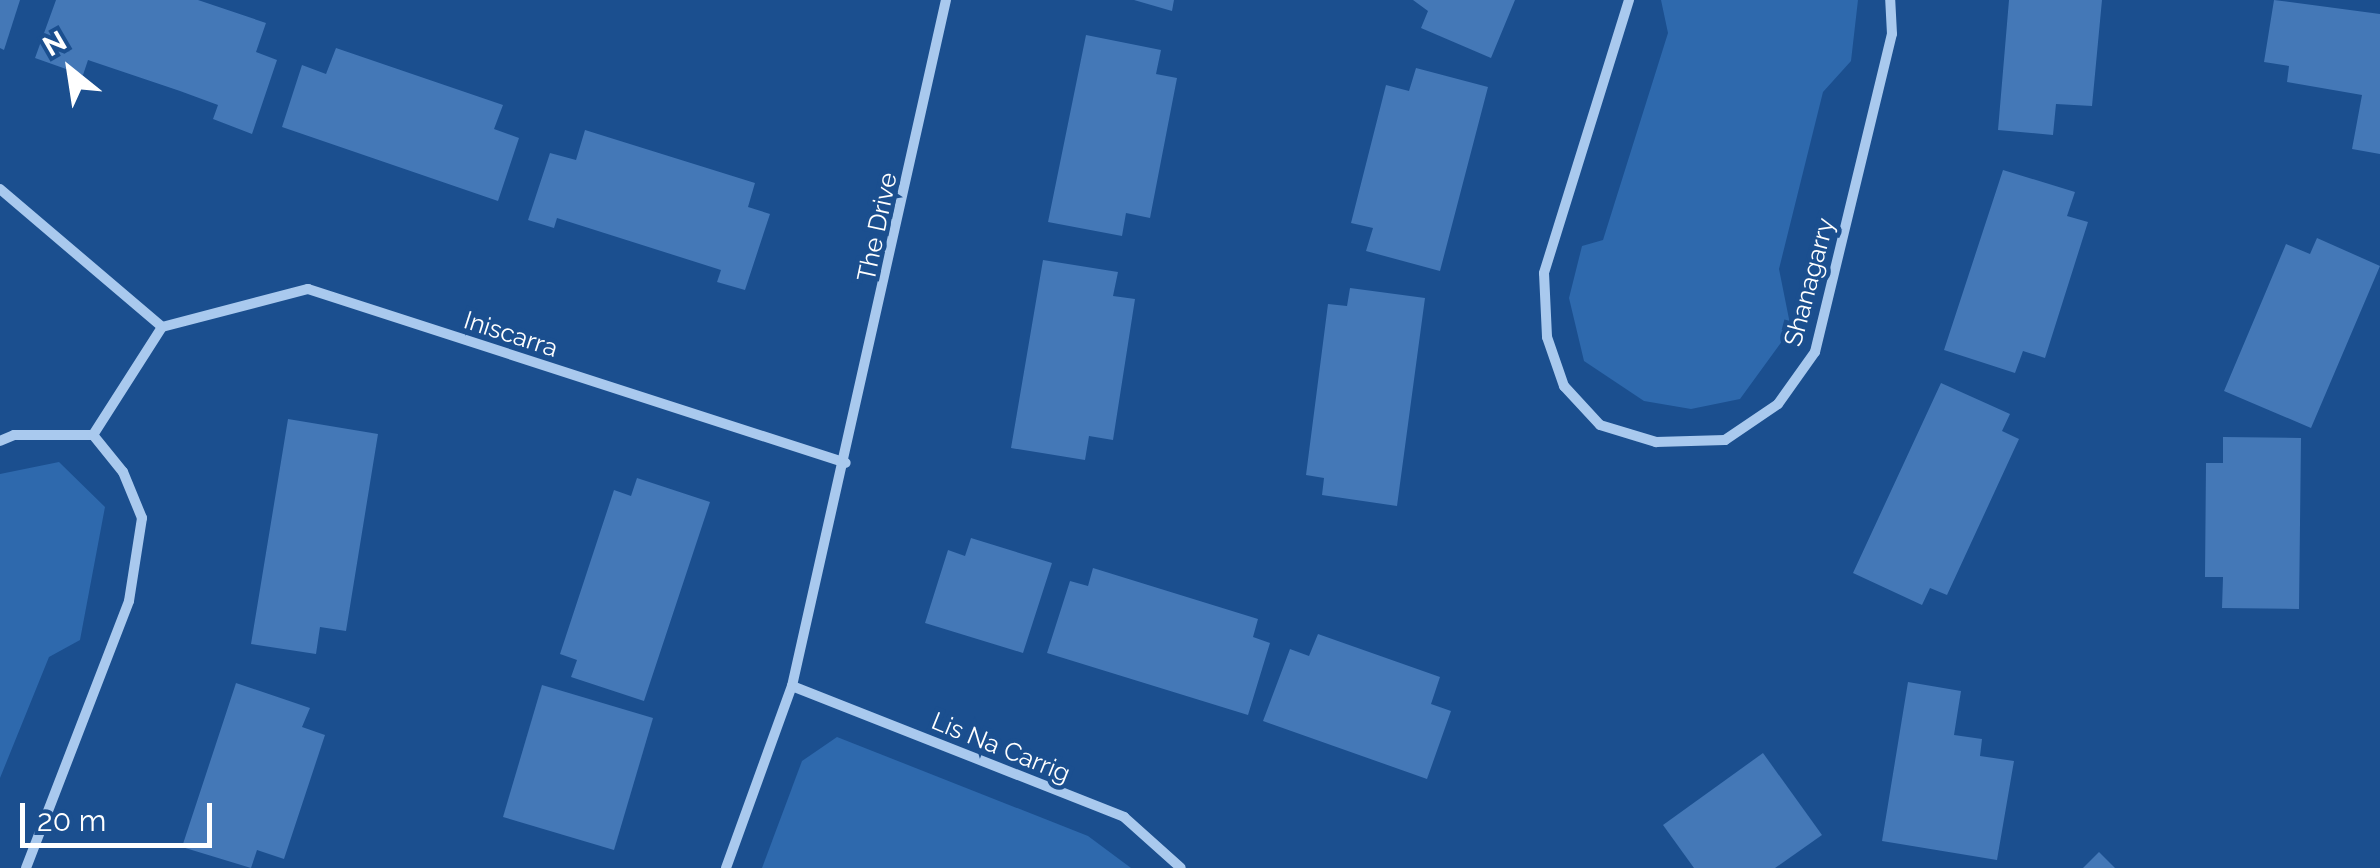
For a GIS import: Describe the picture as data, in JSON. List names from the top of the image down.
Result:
{
  "streets": {
    "street": [
      "The Drive",
      "Shanagarry",
      "Iniscarra",
      "Lis Na Carrig"
    ]
  },
  "crossings": [
    ["The Drive", "Iniscarra"]
  ],
  "scale_bar": "20 m",
  "north": "top left"
}
